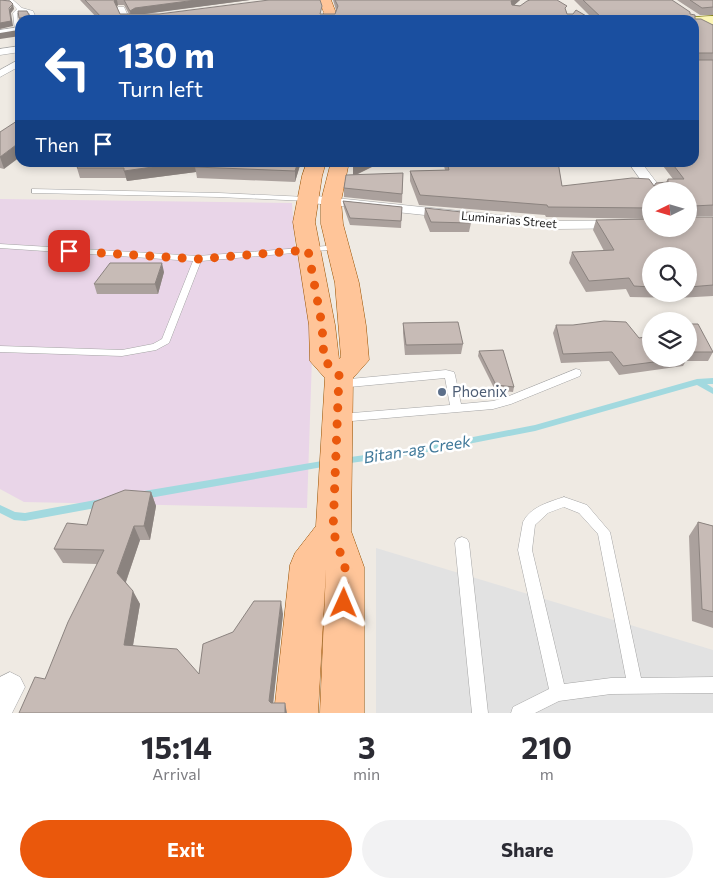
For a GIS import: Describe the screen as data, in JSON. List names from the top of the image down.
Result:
{
  "streets": {
    "street": ["Luminarias Street"]
  },
  "water": ["Bitan-ag Creek"],
  "places": ["Phoenix"],
  "north": "left",
  "page": {
    "turn": ["130 m", "Turn left"],
    "then": "Then",
    "eta": [
      "15:14",
      "Arrival",
      "3",
      "min",
      "210",
      "m"
    ],
    "buttons": ["Exit", "Share"]
  }
}
